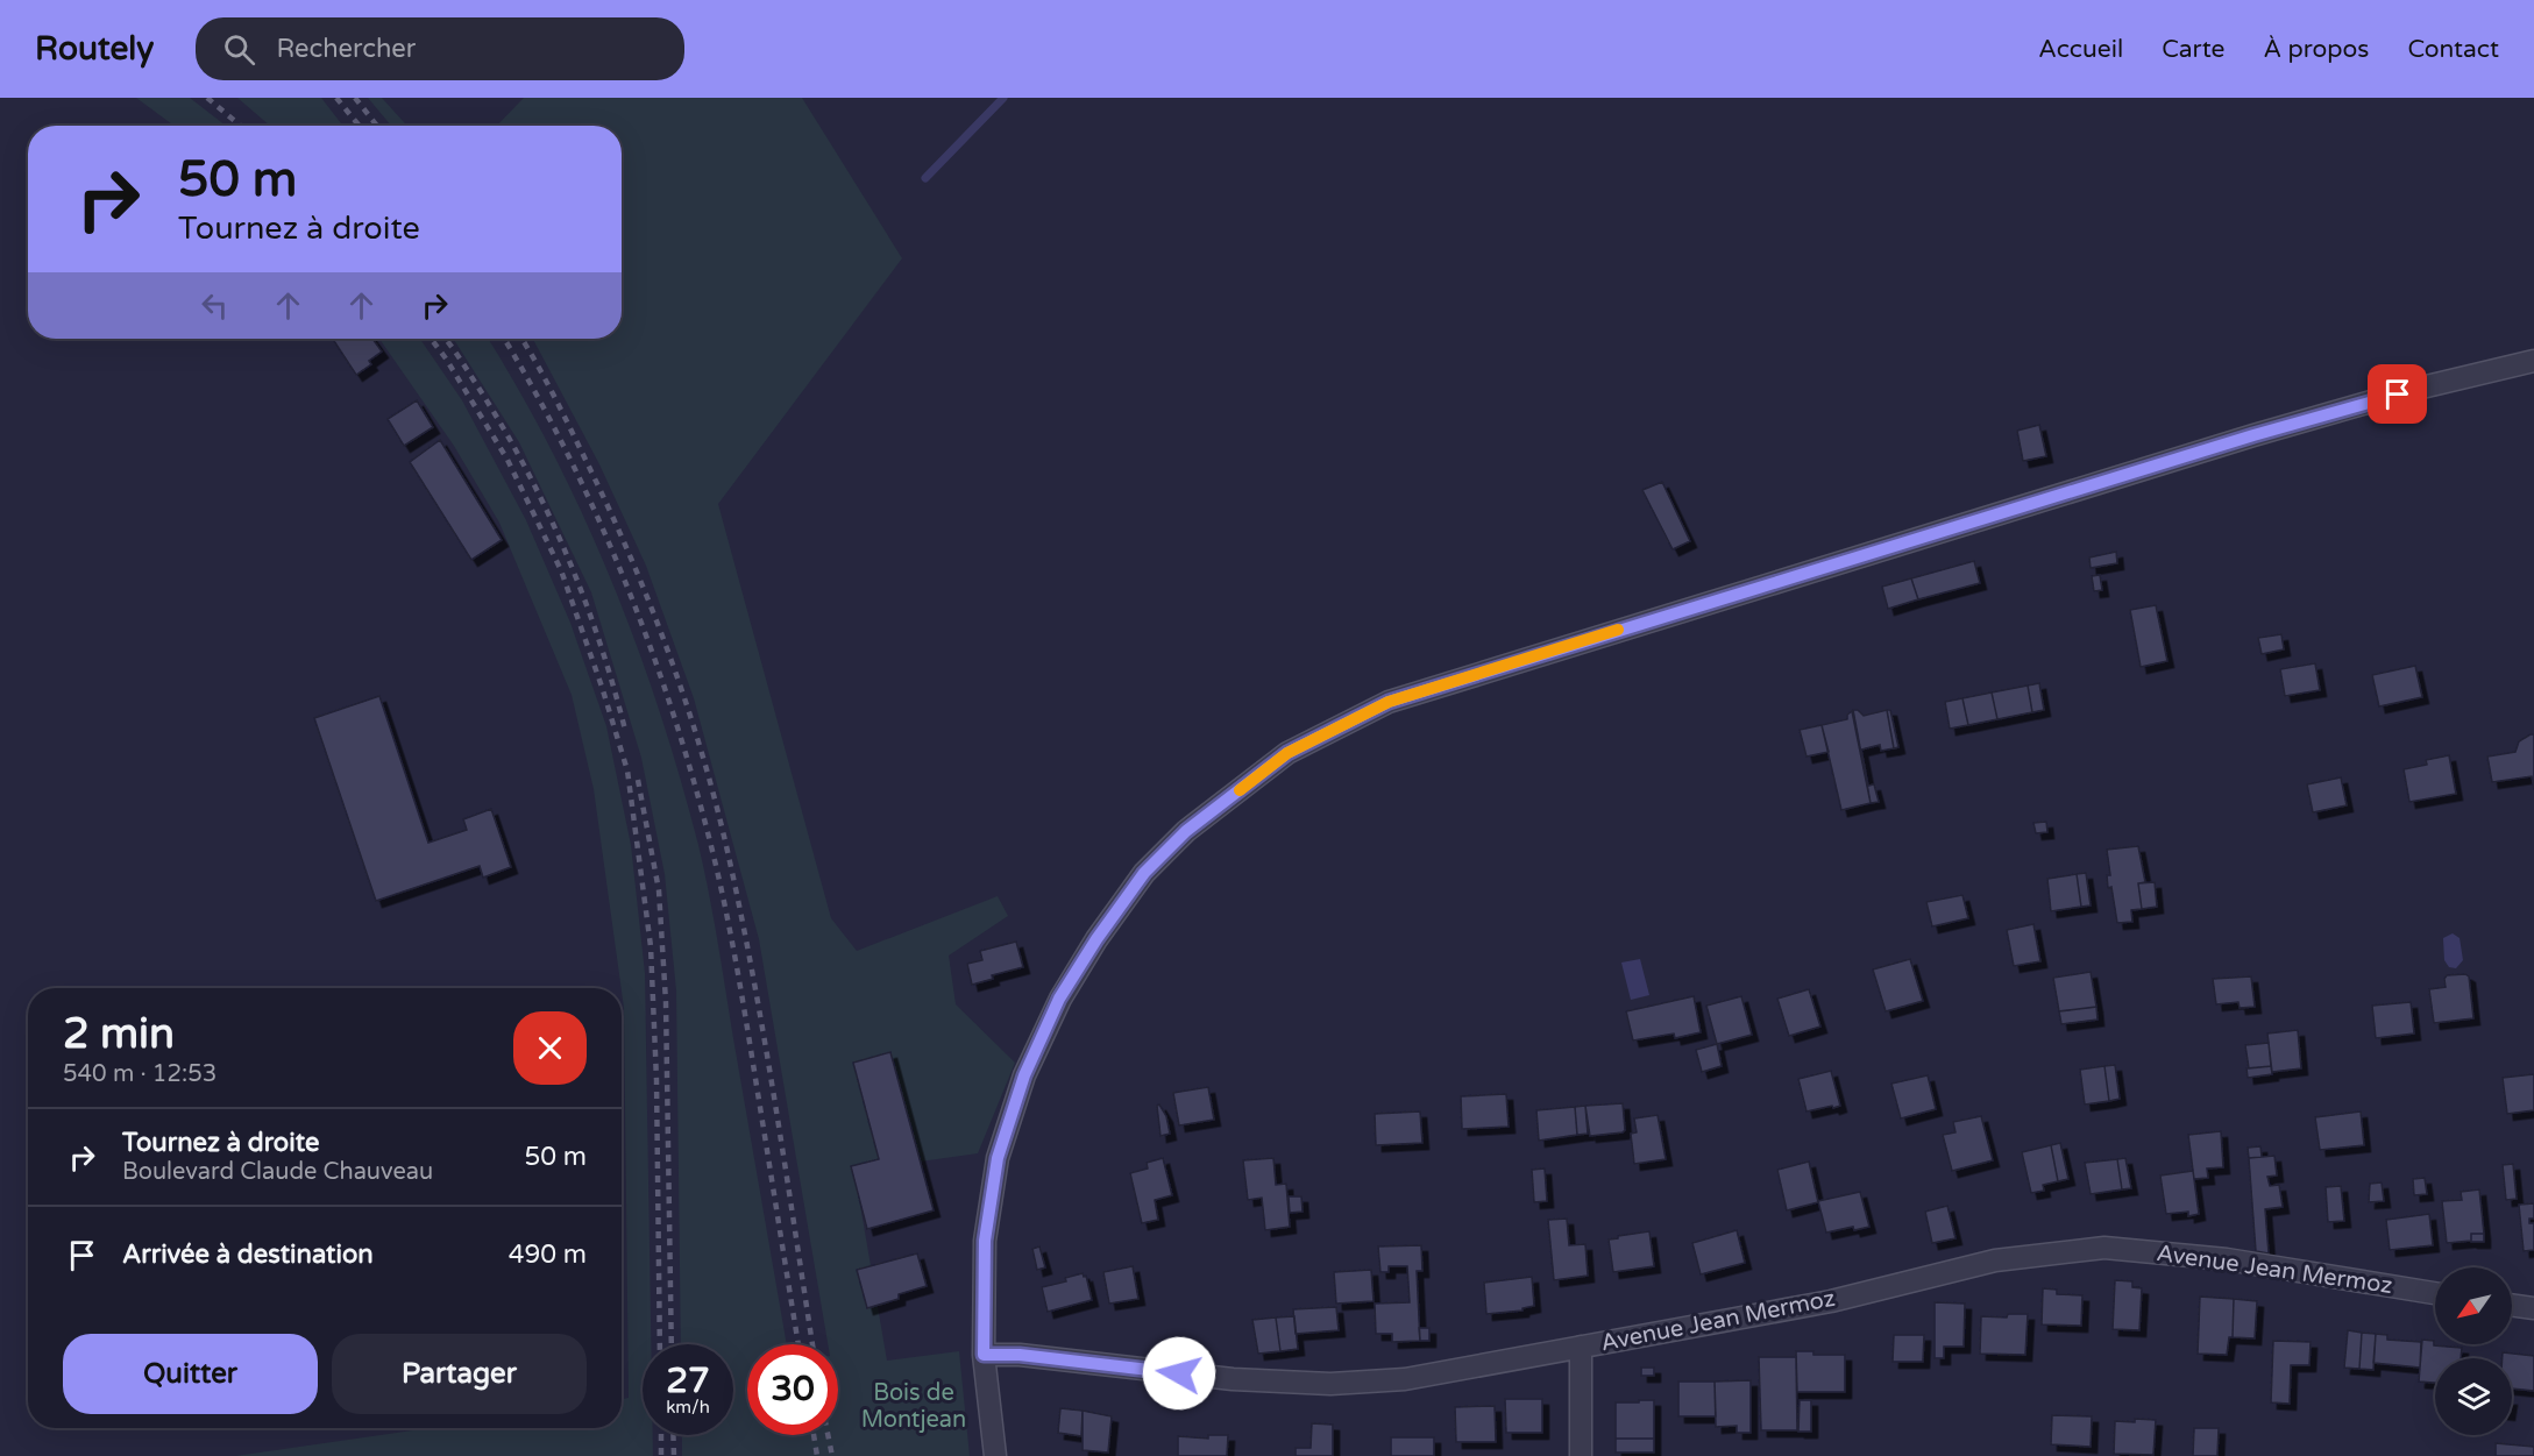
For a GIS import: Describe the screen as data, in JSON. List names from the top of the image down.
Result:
{
  "streets": {
    "street": ["Avenue Jean Mermoz"]
  },
  "parks": ["Bois de Montjean"],
  "north": "bottom left",
  "page": {
    "header": "Routely",
    "search": "Rechercher",
    "nav": [
      "Accueil",
      "Carte",
      "À propos",
      "Contact"
    ],
    "turn": ["50 m", "Tournez à droite"],
    "heading": ["2 min", "540 m · 12:53"],
    "list": [
      {
        "name": "Tournez à droite",
        "note": "Boulevard Claude Chauveau",
        "value": "50 m"
      },
      {
        "name": "Arrivée à destination",
        "value": "490 m"
      }
    ],
    "buttons": ["Quitter", "Partager"],
    "speed": "27 km/h",
    "limit": "30"
  }
}
